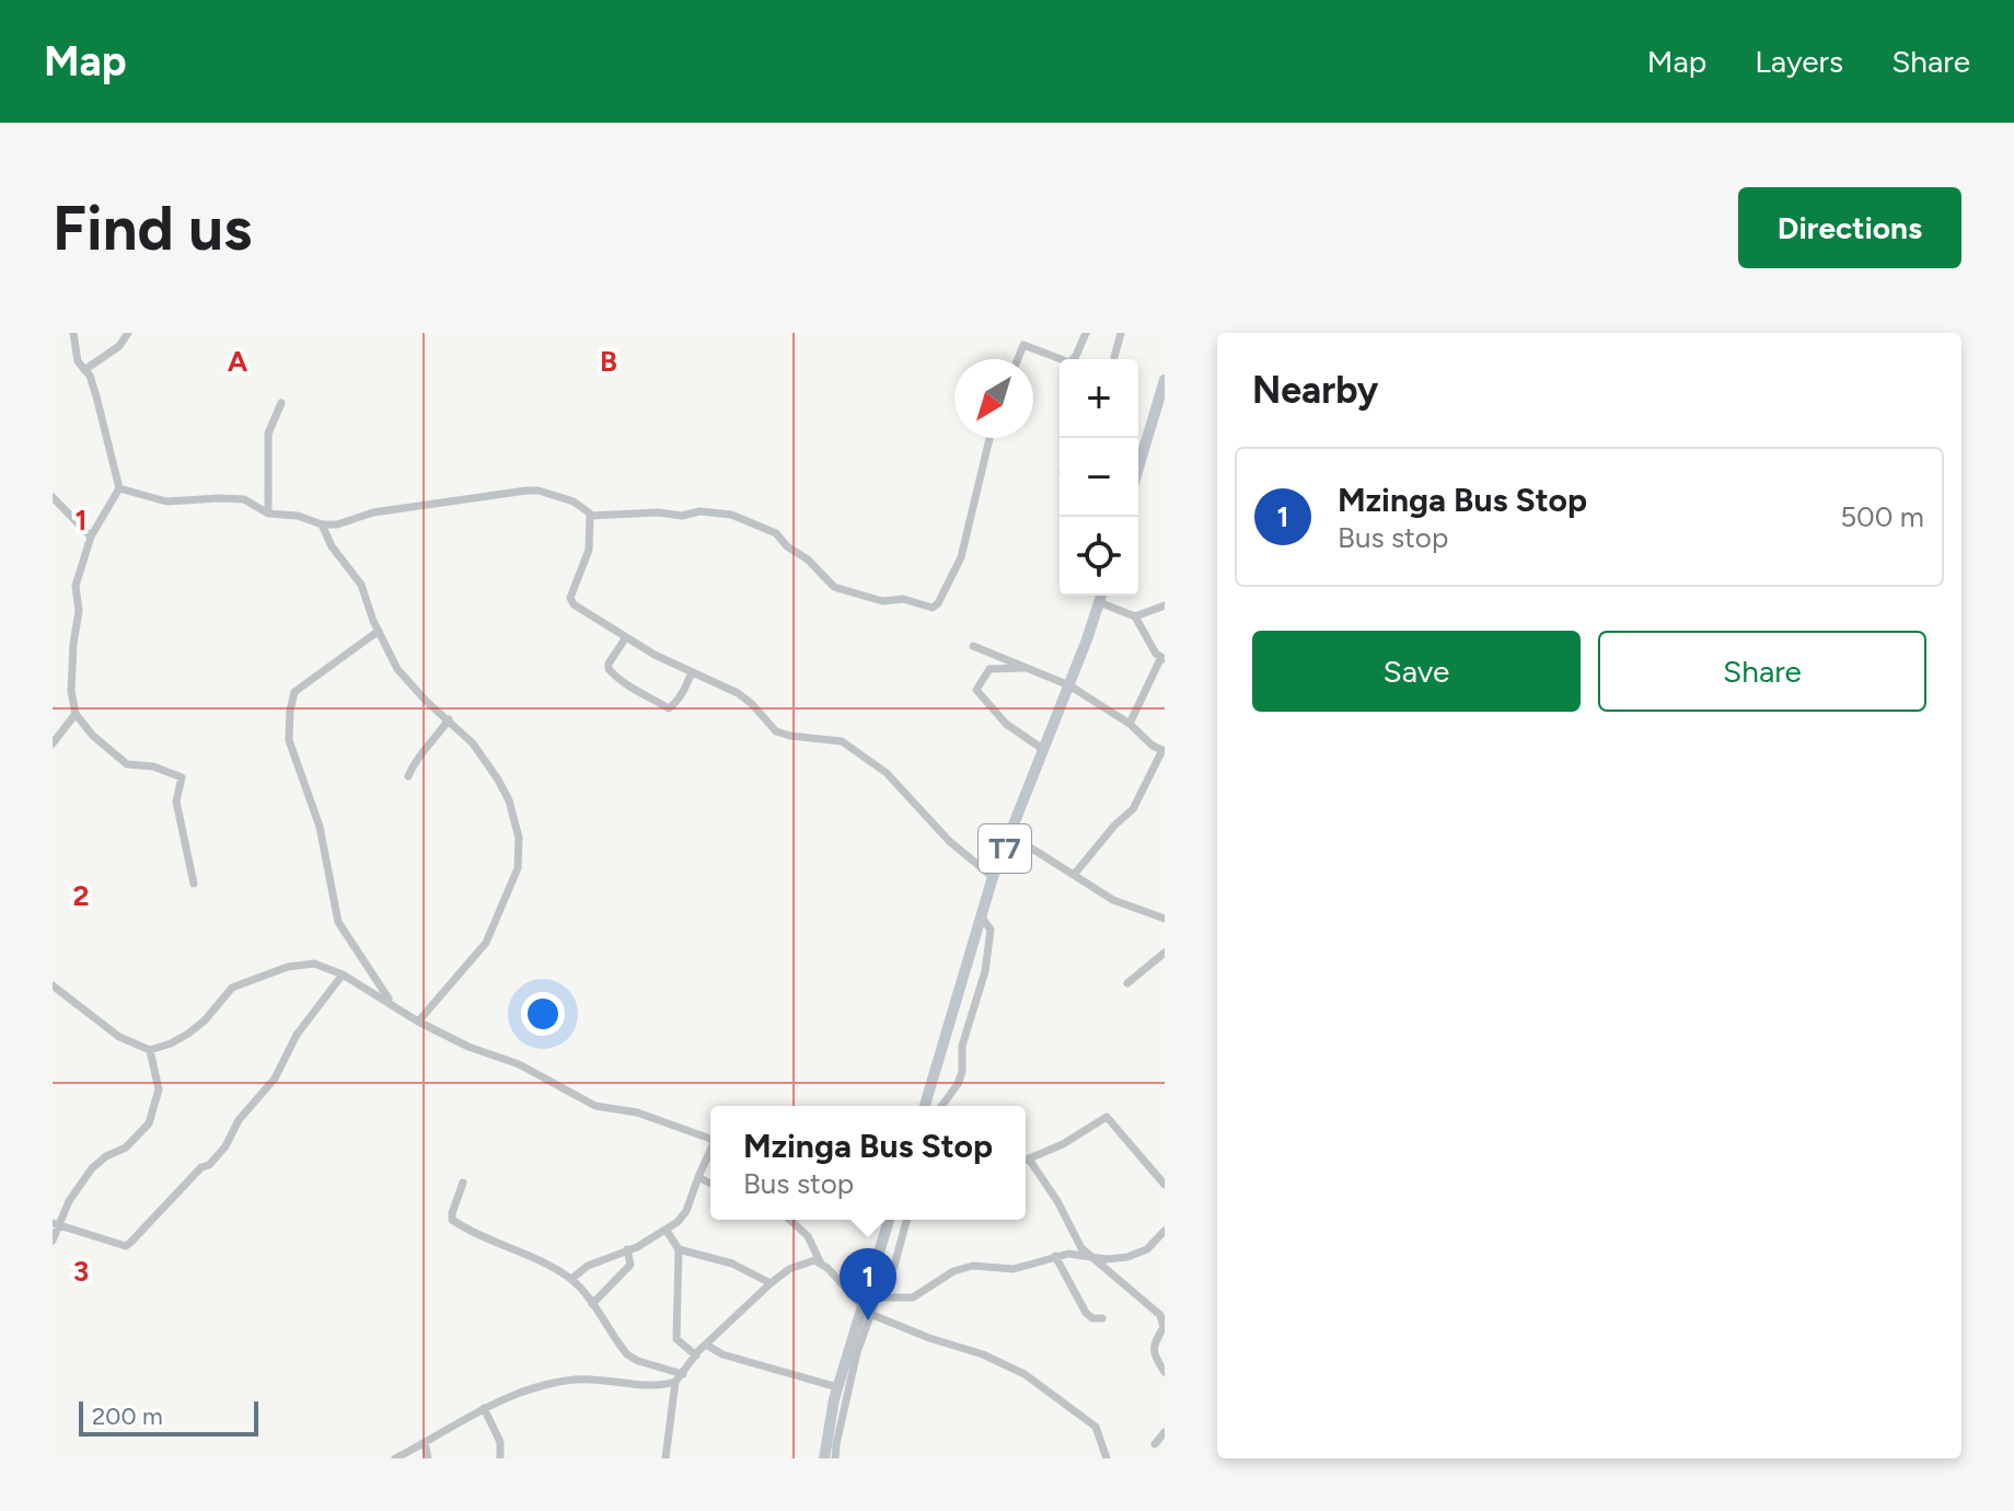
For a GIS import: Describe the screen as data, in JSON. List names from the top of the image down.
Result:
{
  "streets": {
    "highway": ["T7"]
  },
  "scale_bar": "200 m",
  "north": "bottom left",
  "page": {
    "header": "Map",
    "nav": ["Map", "Layers", "Share"],
    "buttons": [
      "Directions",
      ["Save", "Share"]
    ],
    "title": "Find us",
    "heading": "Nearby",
    "map_buttons": ["+", "−"],
    "list": [
      {
        "mark": "1",
        "name": "Mzinga Bus Stop",
        "note": "Bus stop",
        "value": "500 m"
      }
    ],
    "popup": ["Mzinga Bus Stop", "Bus stop"],
    "pins": "1",
    "scale": "200 m"
  },
  "grid": {
    "columns": ["A", "B"],
    "rows": ["1", "2", "3"]
  }
}
